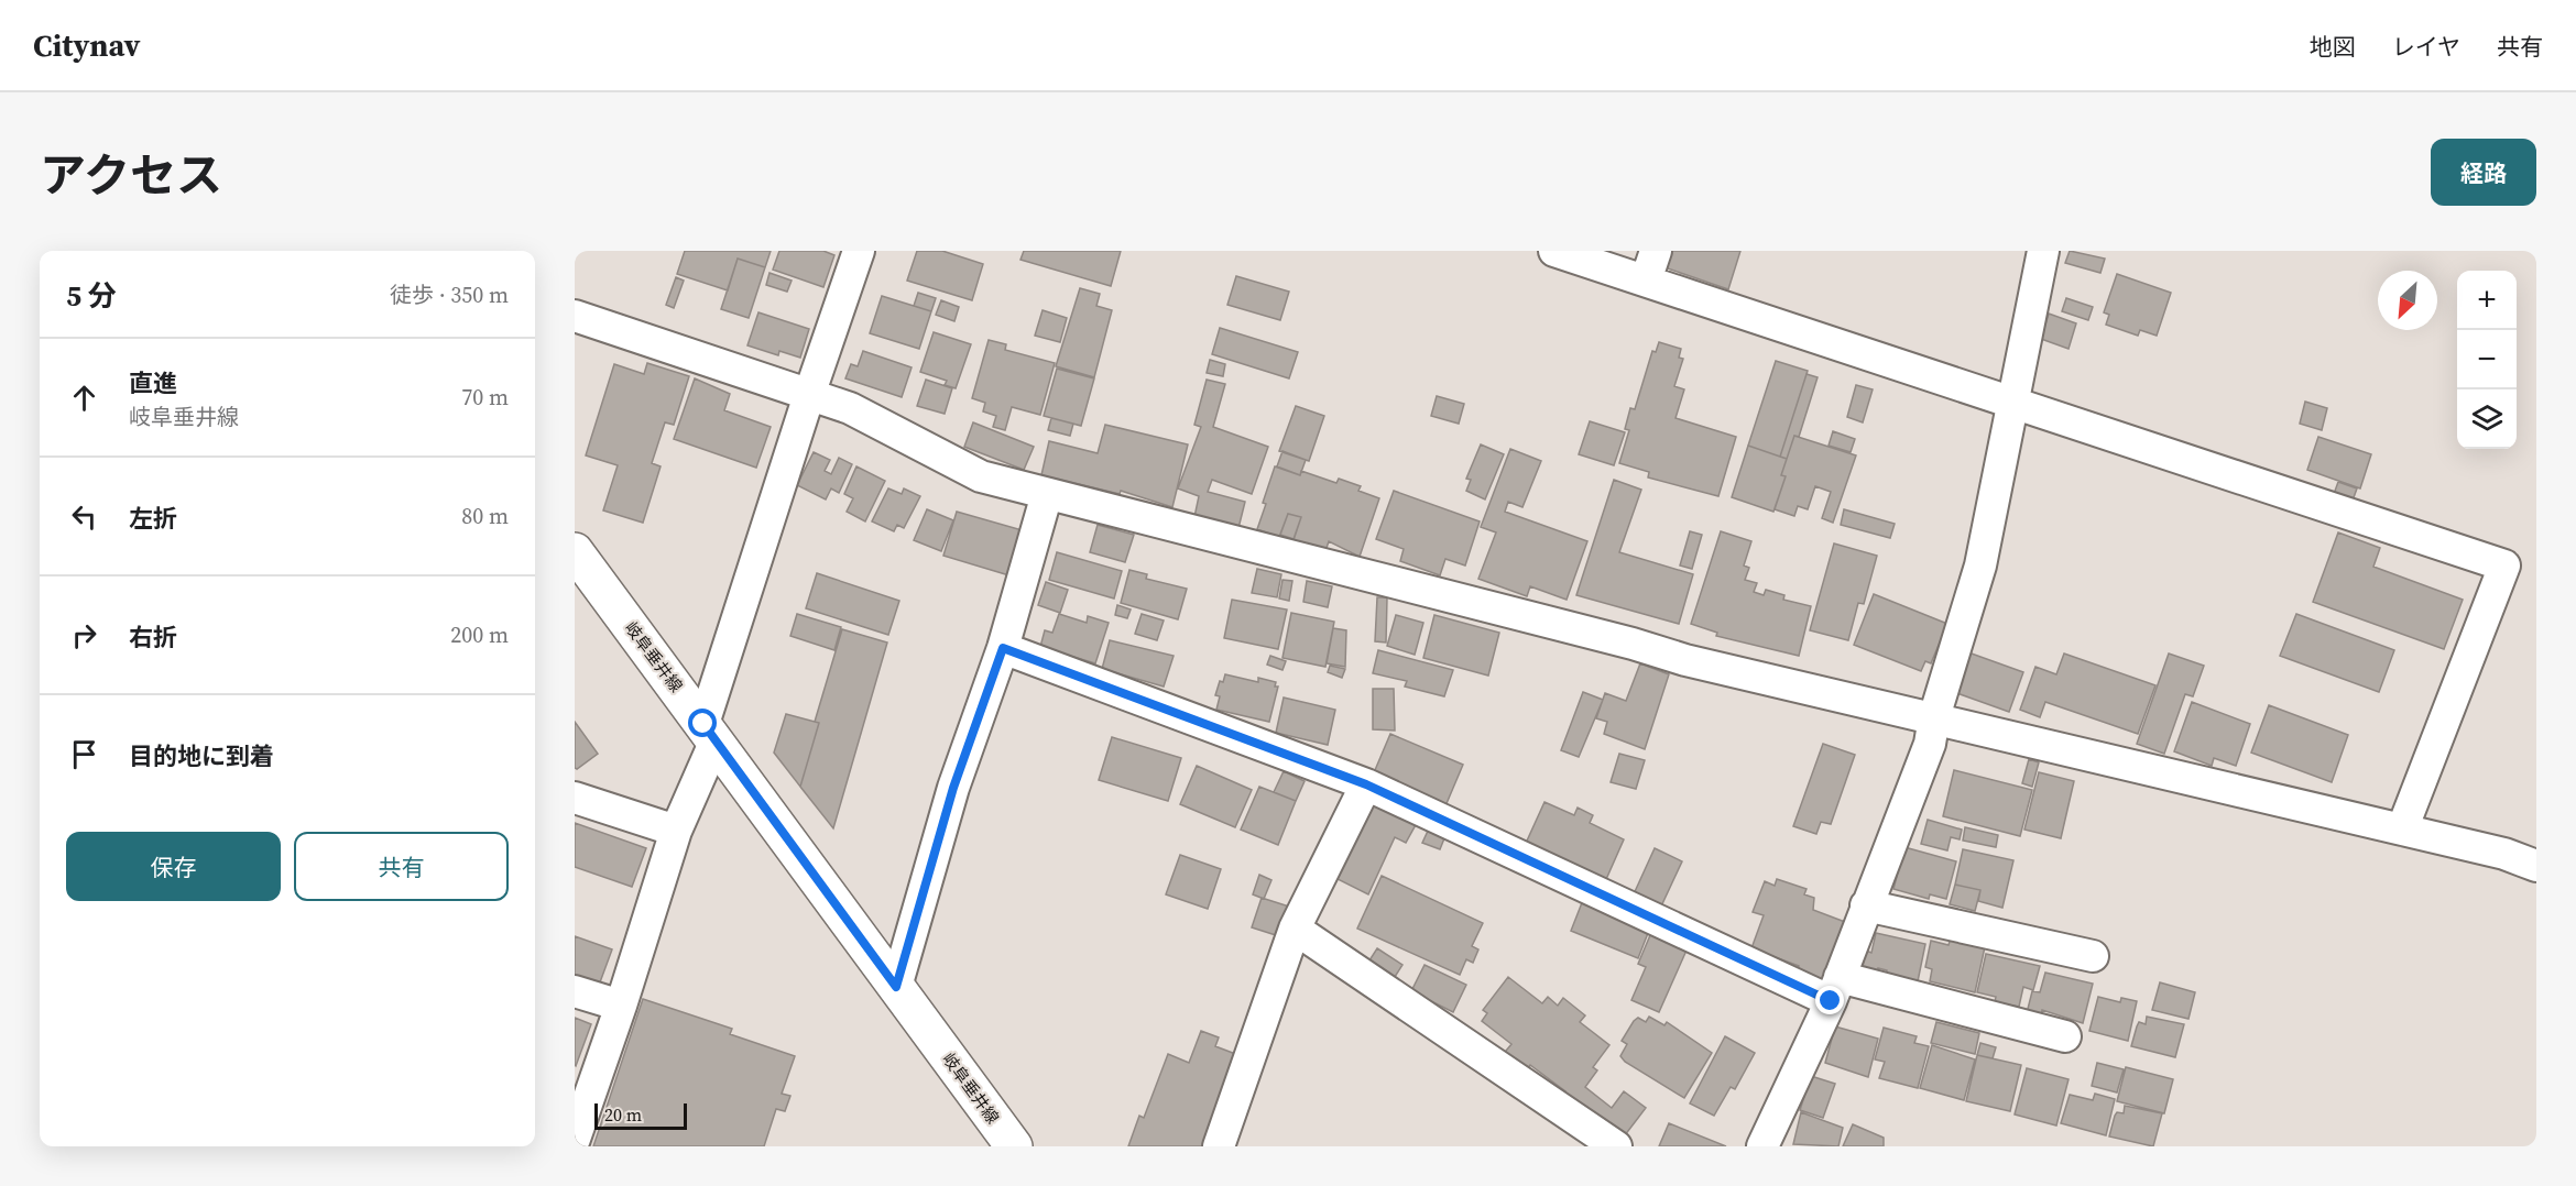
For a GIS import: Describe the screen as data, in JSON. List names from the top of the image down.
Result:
{
  "streets": {
    "main road": ["岐阜垂井線"]
  },
  "scale_bar": "20 m",
  "north": "bottom left",
  "page": {
    "header": "Citynav",
    "nav": ["地図", "レイヤ", "共有"],
    "title": "アクセス",
    "buttons": [
      "経路",
      ["保存", "共有"]
    ],
    "heading": ["5 分", "徒歩 · 350 m"],
    "map_buttons": ["+", "−"],
    "list": [
      ["直進", "岐阜垂井線", "70 m"],
      ["左折", "80 m"],
      ["右折", "200 m"],
      "目的地に到着"
    ],
    "scale": "20 m"
  }
}
